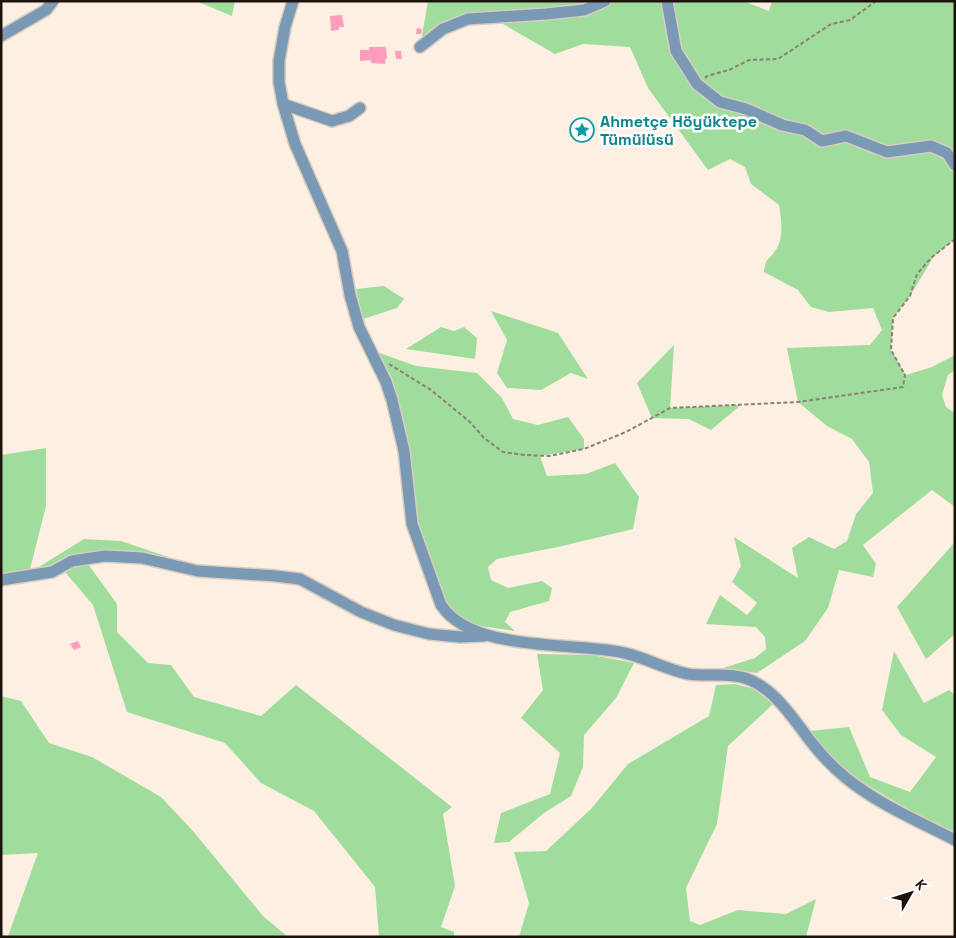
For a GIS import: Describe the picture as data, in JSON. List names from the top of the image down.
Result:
{
  "places": {
    "place": ["Ahmetçe Höyüktepe Tümülüsü"]
  },
  "north": "top right"
}
